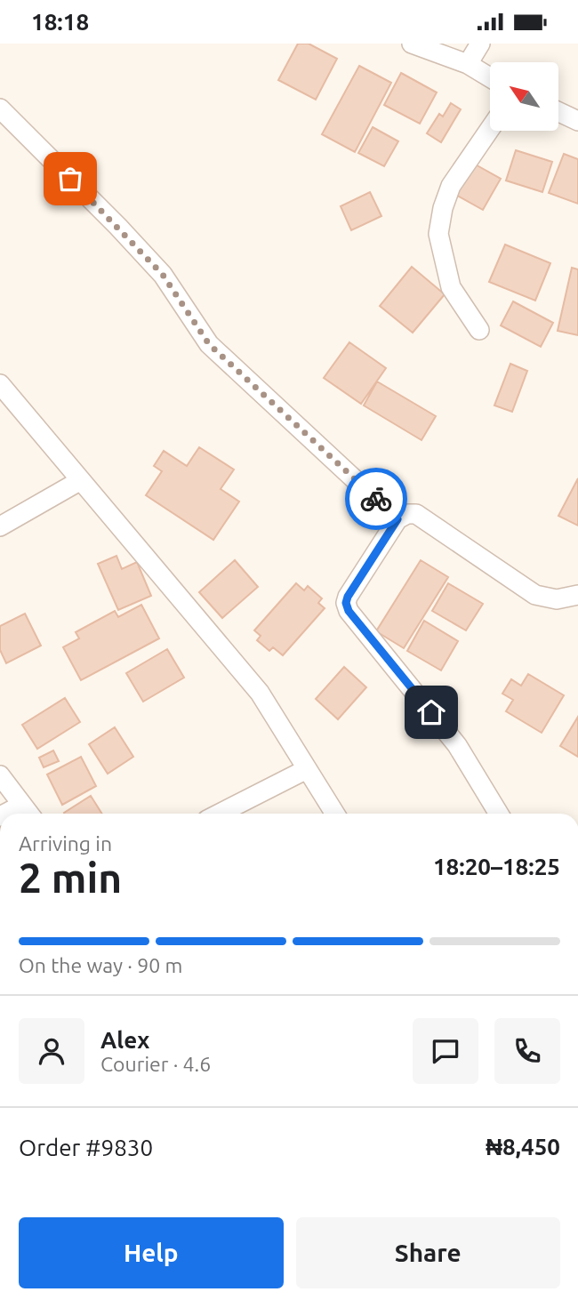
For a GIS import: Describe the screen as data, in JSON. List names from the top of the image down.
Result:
{
  "north": "top left",
  "page": {
    "status": "18:18",
    "heading": ["2 min", "Arriving in", "18:20–18:25"],
    "panel": [
      "Alex",
      "Courier · 4.6",
      "Order #9830",
      "₦8,450"
    ],
    "bar": "On the way · 90 m",
    "buttons": ["Help", "Share"]
  }
}
